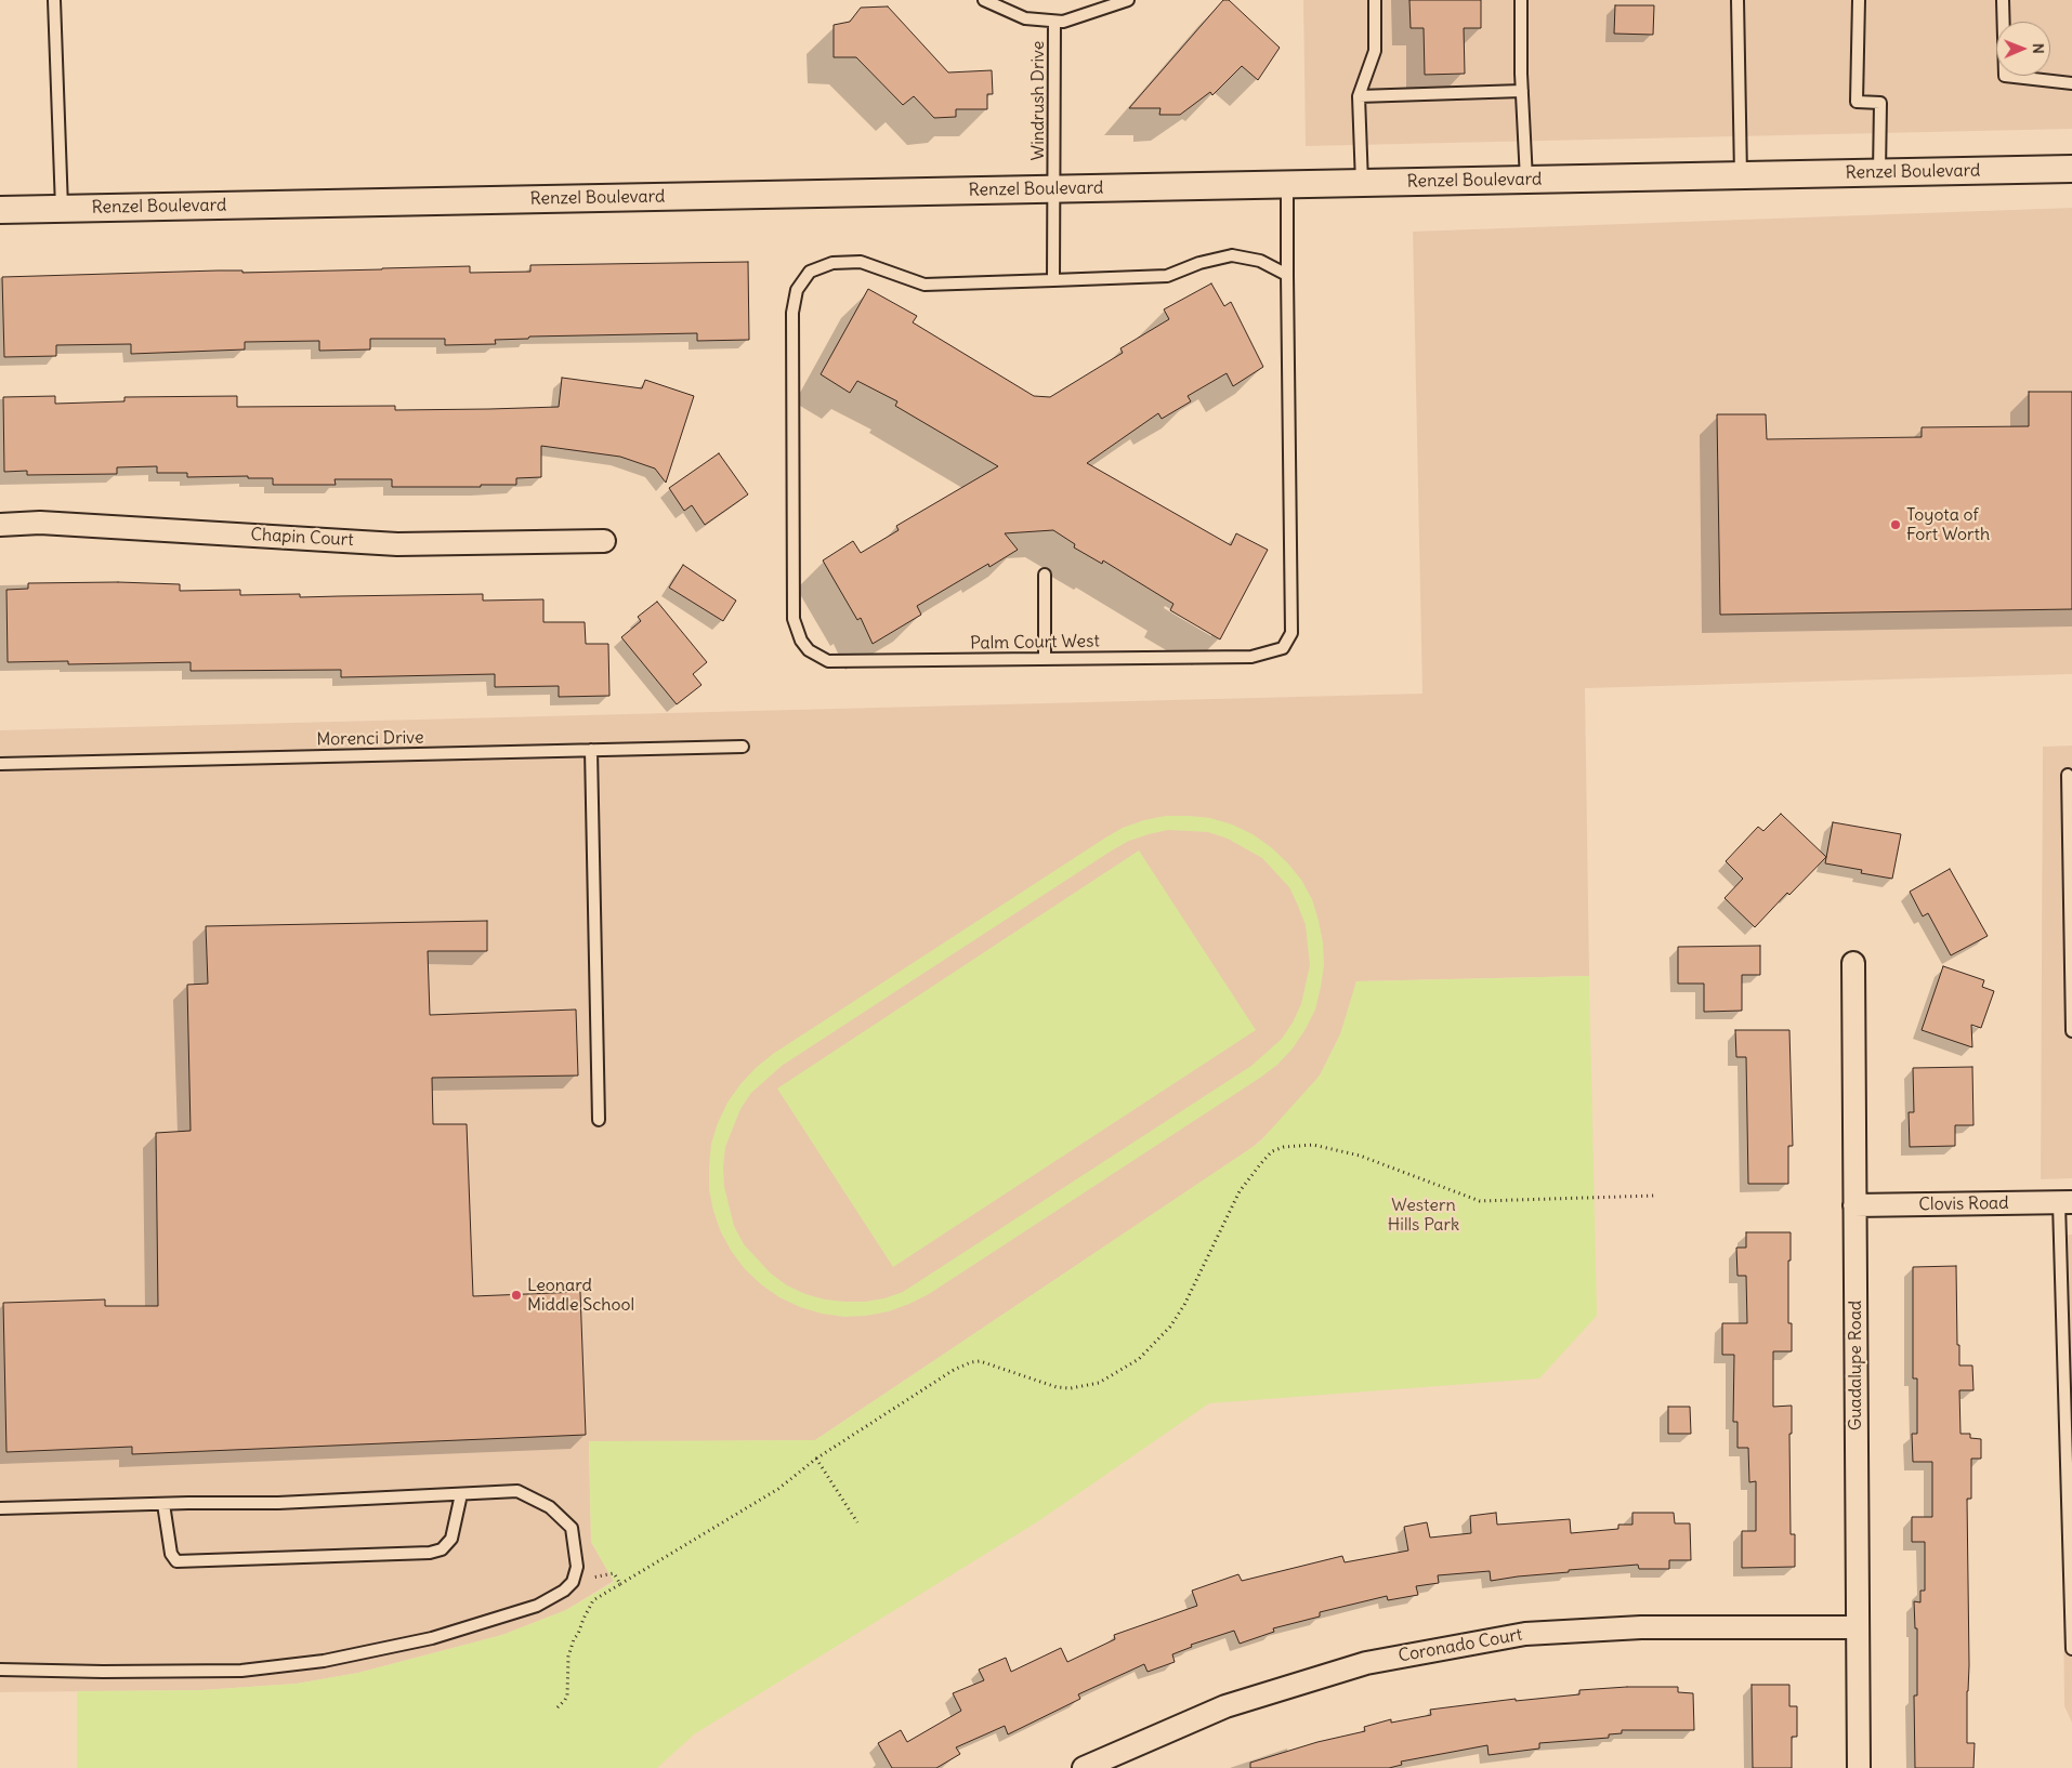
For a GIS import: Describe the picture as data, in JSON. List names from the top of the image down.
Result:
{
  "streets": {
    "street": [
      "Renzel Boulevard",
      "Chapin Court",
      "Clovis Road",
      "Guadalupe Road",
      "Coronado Court"
    ],
    "lane": ["Windrush Drive", "Palm Court West", "Morenci Drive"]
  },
  "crossings": [
    ["Windrush Drive", "Renzel Boulevard"],
    ["Clovis Road", "Guadalupe Road"],
    ["Guadalupe Road", "Coronado Court"]
  ],
  "parks": ["Western Hills Park"],
  "places": ["Toyota of Fort Worth", "Leonard Middle School"],
  "north": "right"
}
